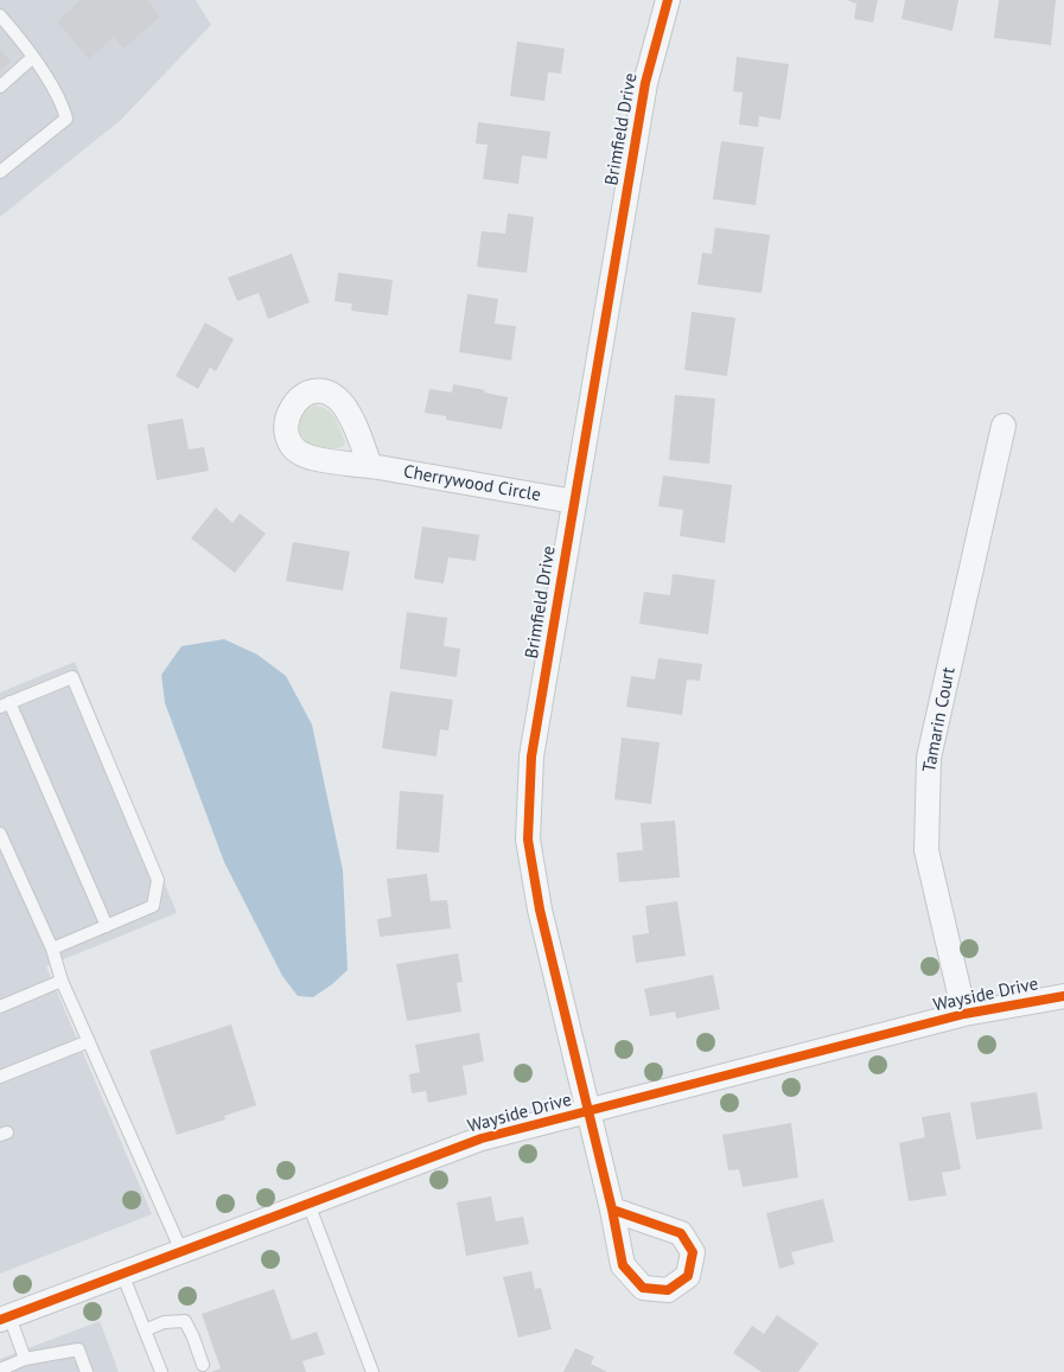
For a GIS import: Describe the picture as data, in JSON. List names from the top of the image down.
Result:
{
  "streets": {
    "street": [
      "Brimfield Drive",
      "Cherrywood Circle",
      "Tamarin Court",
      "Wayside Drive"
    ]
  },
  "crossings": [
    ["Brimfield Drive", "Cherrywood Circle"],
    ["Brimfield Drive", "Wayside Drive"],
    ["Tamarin Court", "Wayside Drive"]
  ]
}
